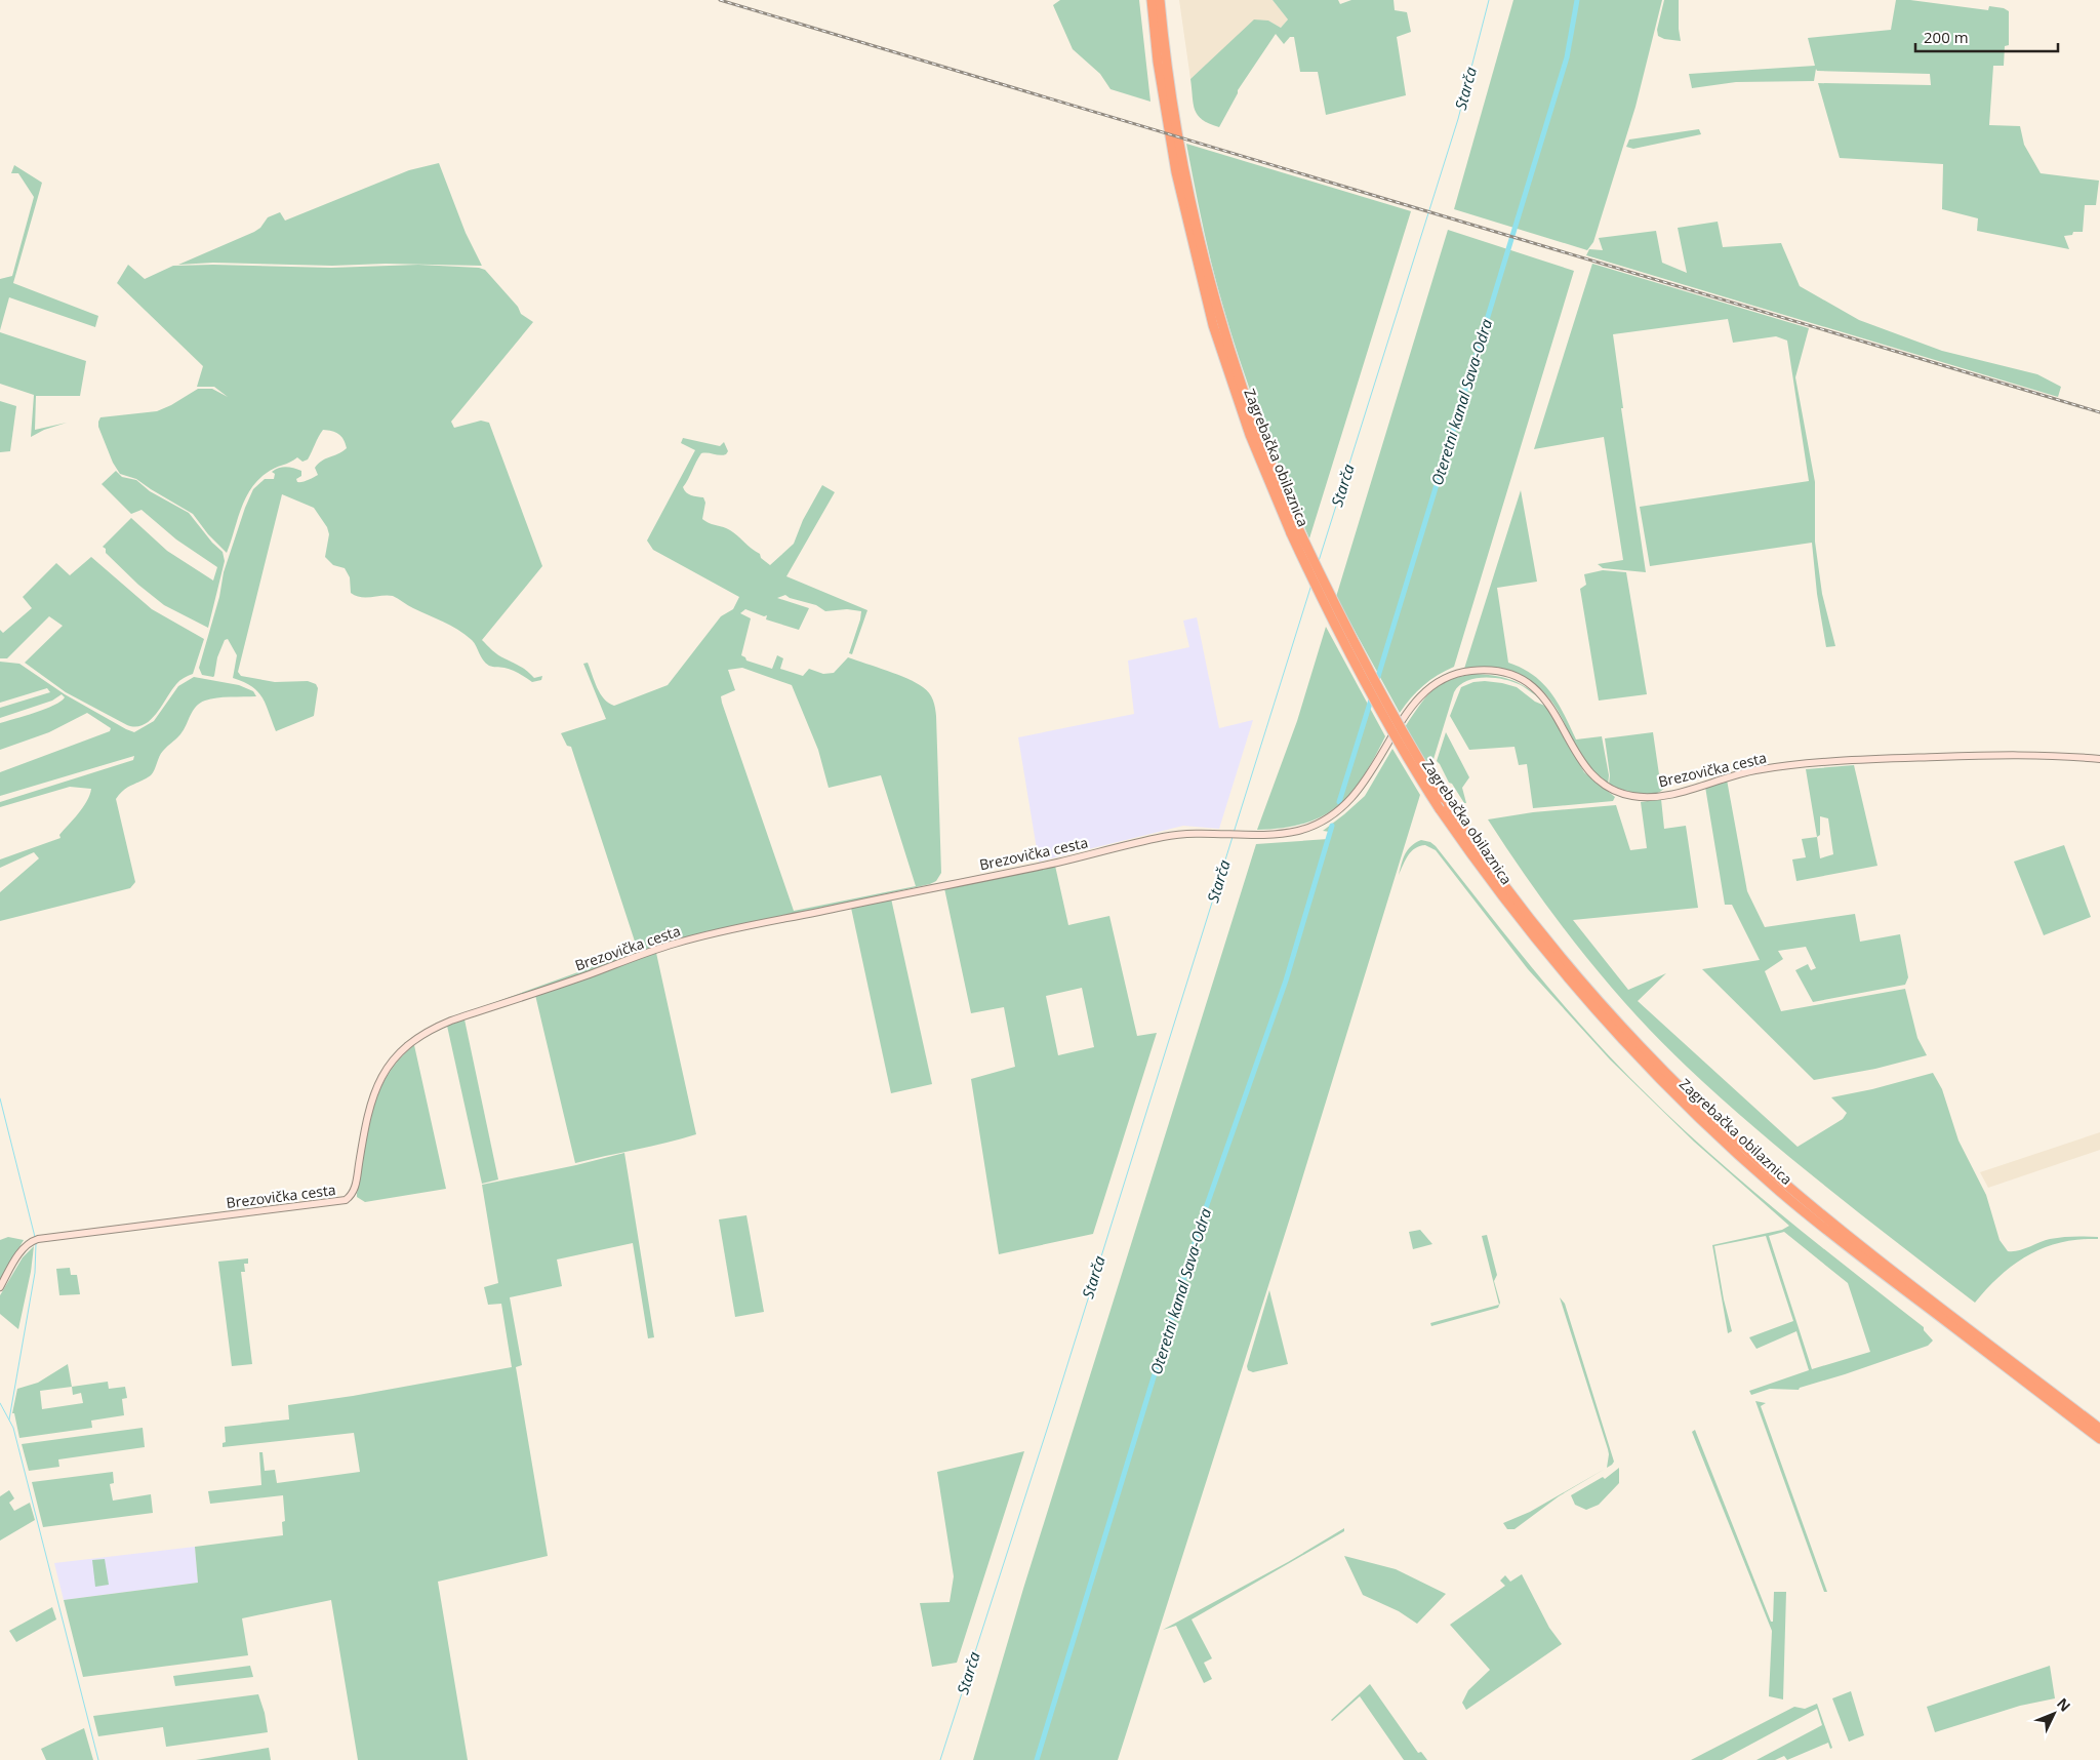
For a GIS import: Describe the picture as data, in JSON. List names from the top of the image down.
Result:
{
  "streets": {
    "highway": ["Zagrebačka obilaznica"],
    "main road": ["Brezovička cesta"]
  },
  "water": ["Starča", "Oteretni kanal Sava-Odra"],
  "scale_bar": "200 m",
  "north": "top right"
}
